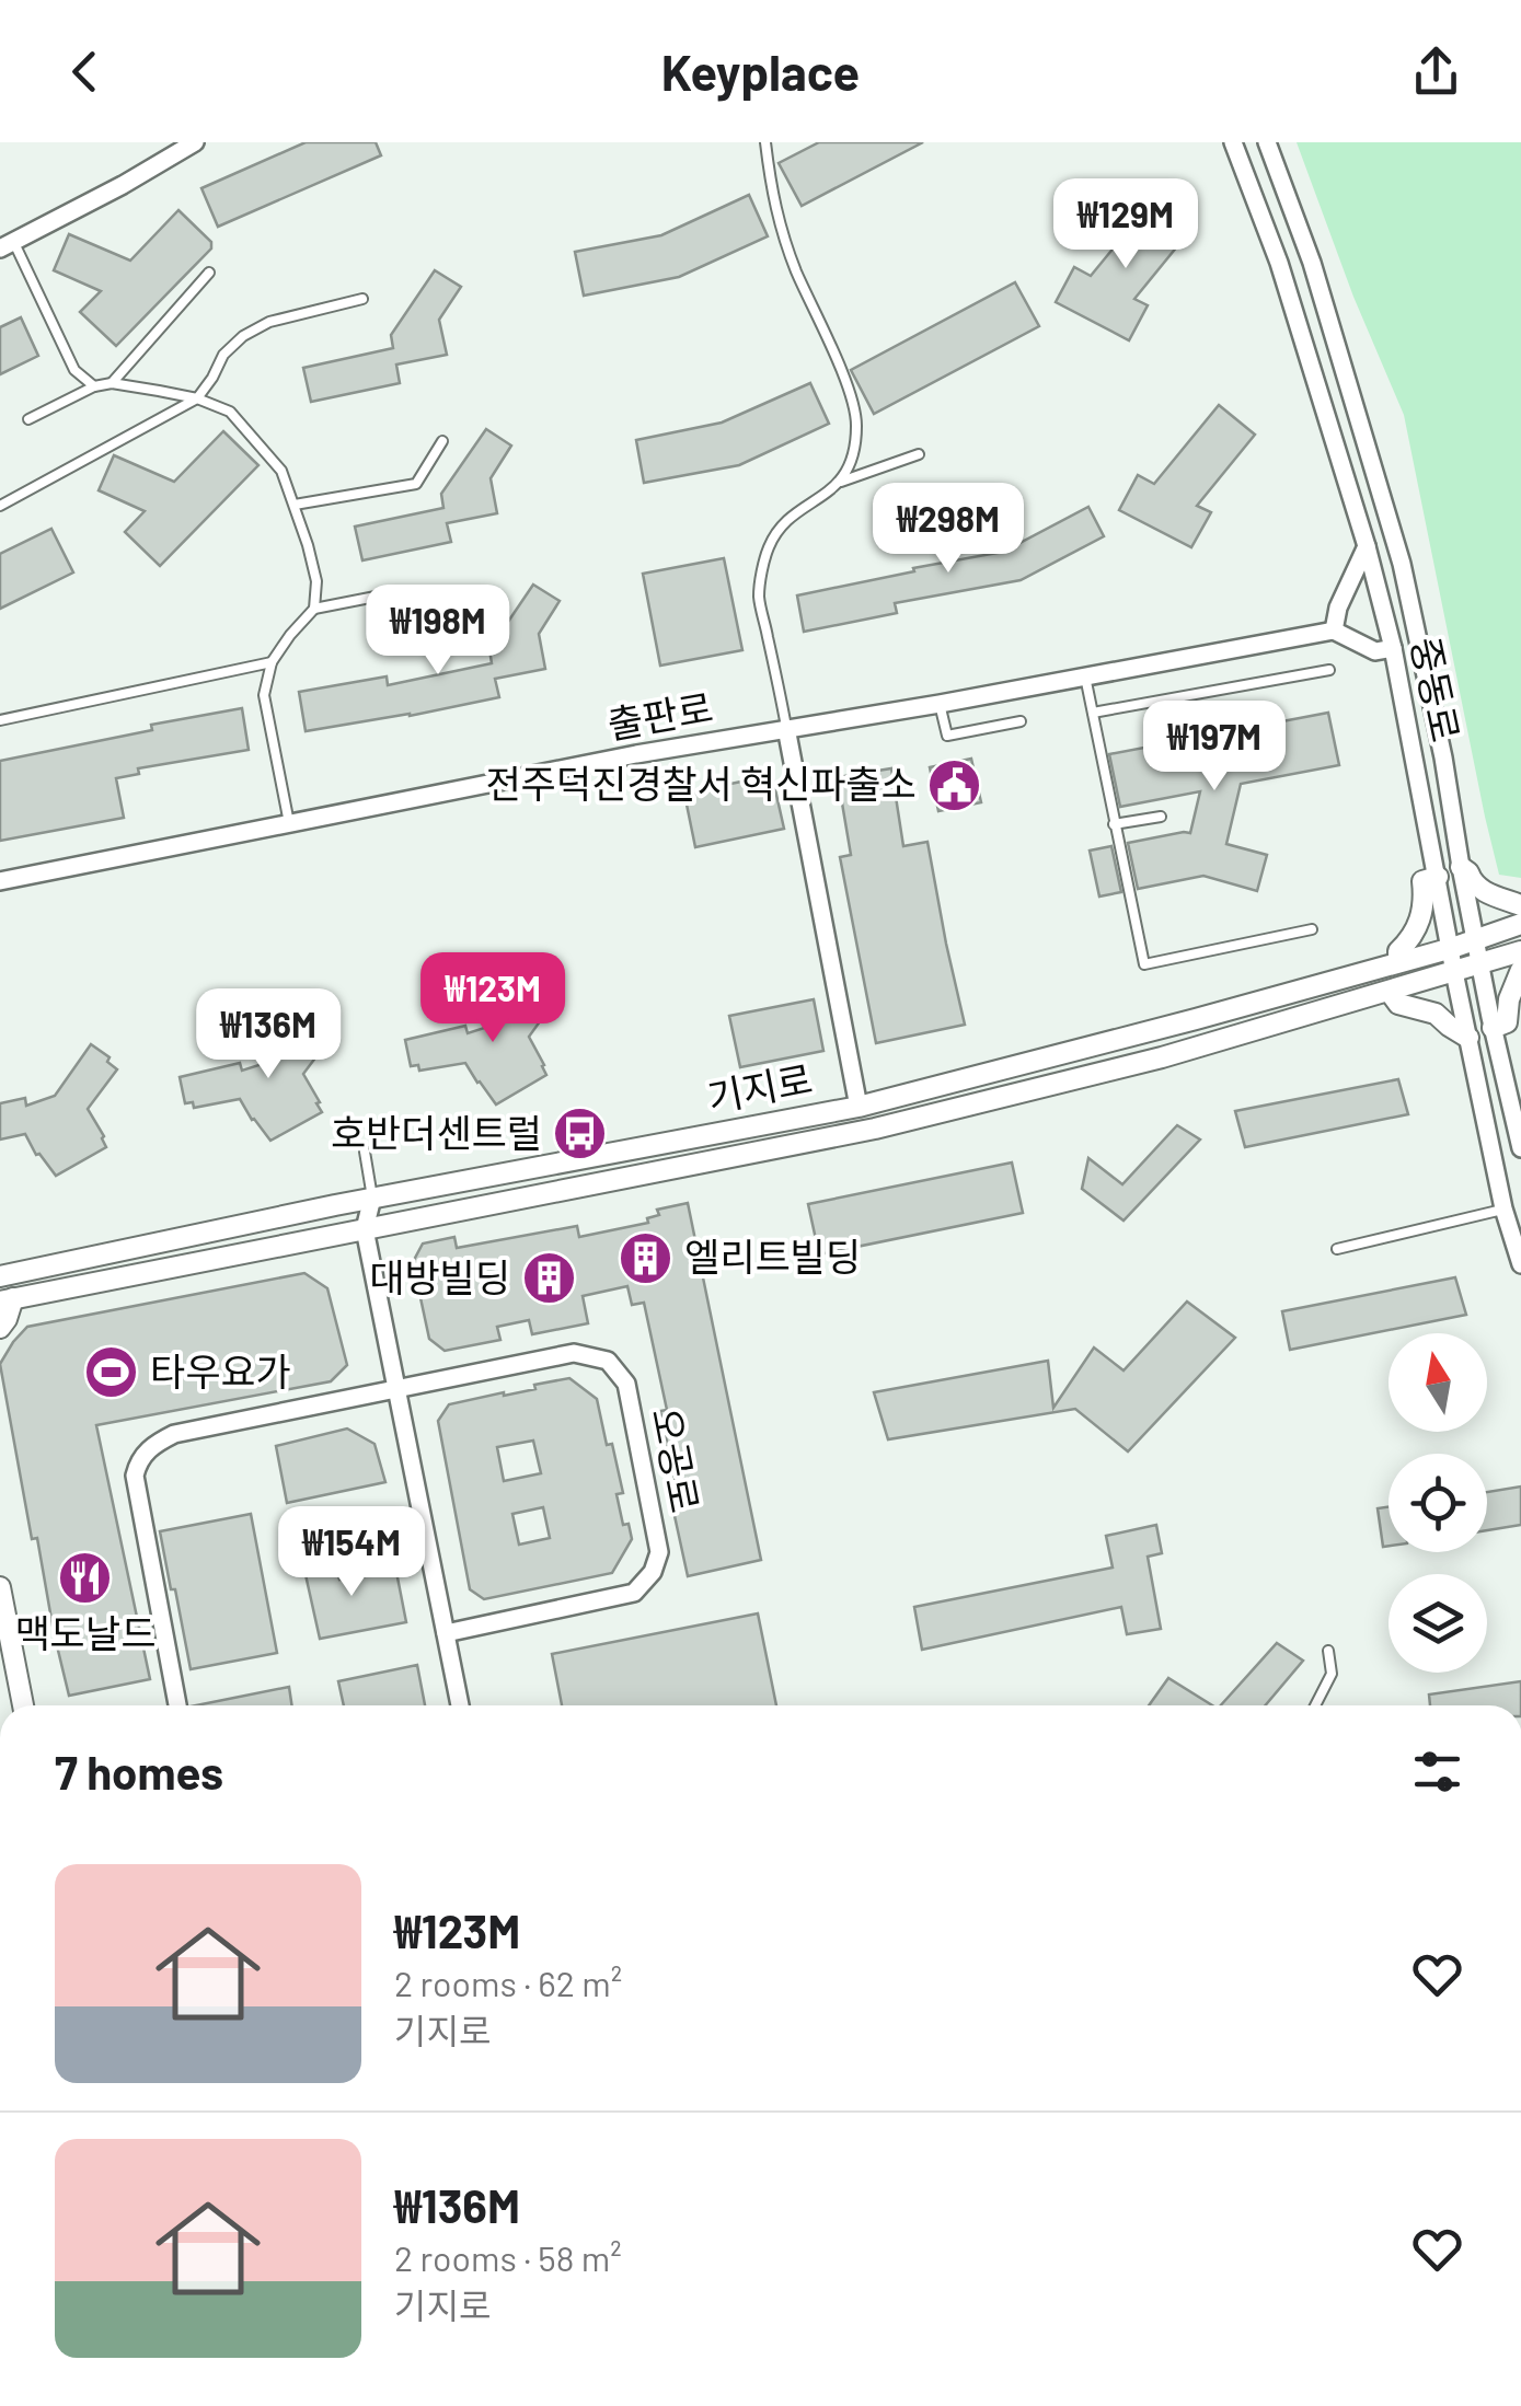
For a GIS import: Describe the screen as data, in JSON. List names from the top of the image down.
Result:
{
  "streets": {
    "street": [
      "중동로",
      "출판로",
      "기지로",
      "오공로"
    ]
  },
  "crossings": [
    ["중동로", "기지로"]
  ],
  "places": {
    "public building": ["전주덕진경찰서 혁신파출소"],
    "bus stop": ["호반더센트럴"],
    "building": ["엘리트빌딩", "대방빌딩"],
    "sports": ["타우요가"],
    "restaurant": ["맥도날드"]
  },
  "north": "top",
  "page": {
    "header": "Keyplace",
    "price": [
      "₩129M",
      "₩298M",
      "₩198M",
      "₩197M",
      "₩123M",
      "₩136M",
      "₩154M"
    ],
    "heading": "7 homes",
    "list": [
      {
        "name": "₩123M",
        "note": "2 rooms · 62 m² · 기지로"
      },
      {
        "name": "₩136M",
        "note": "2 rooms · 58 m² · 기지로"
      }
    ]
  }
}
